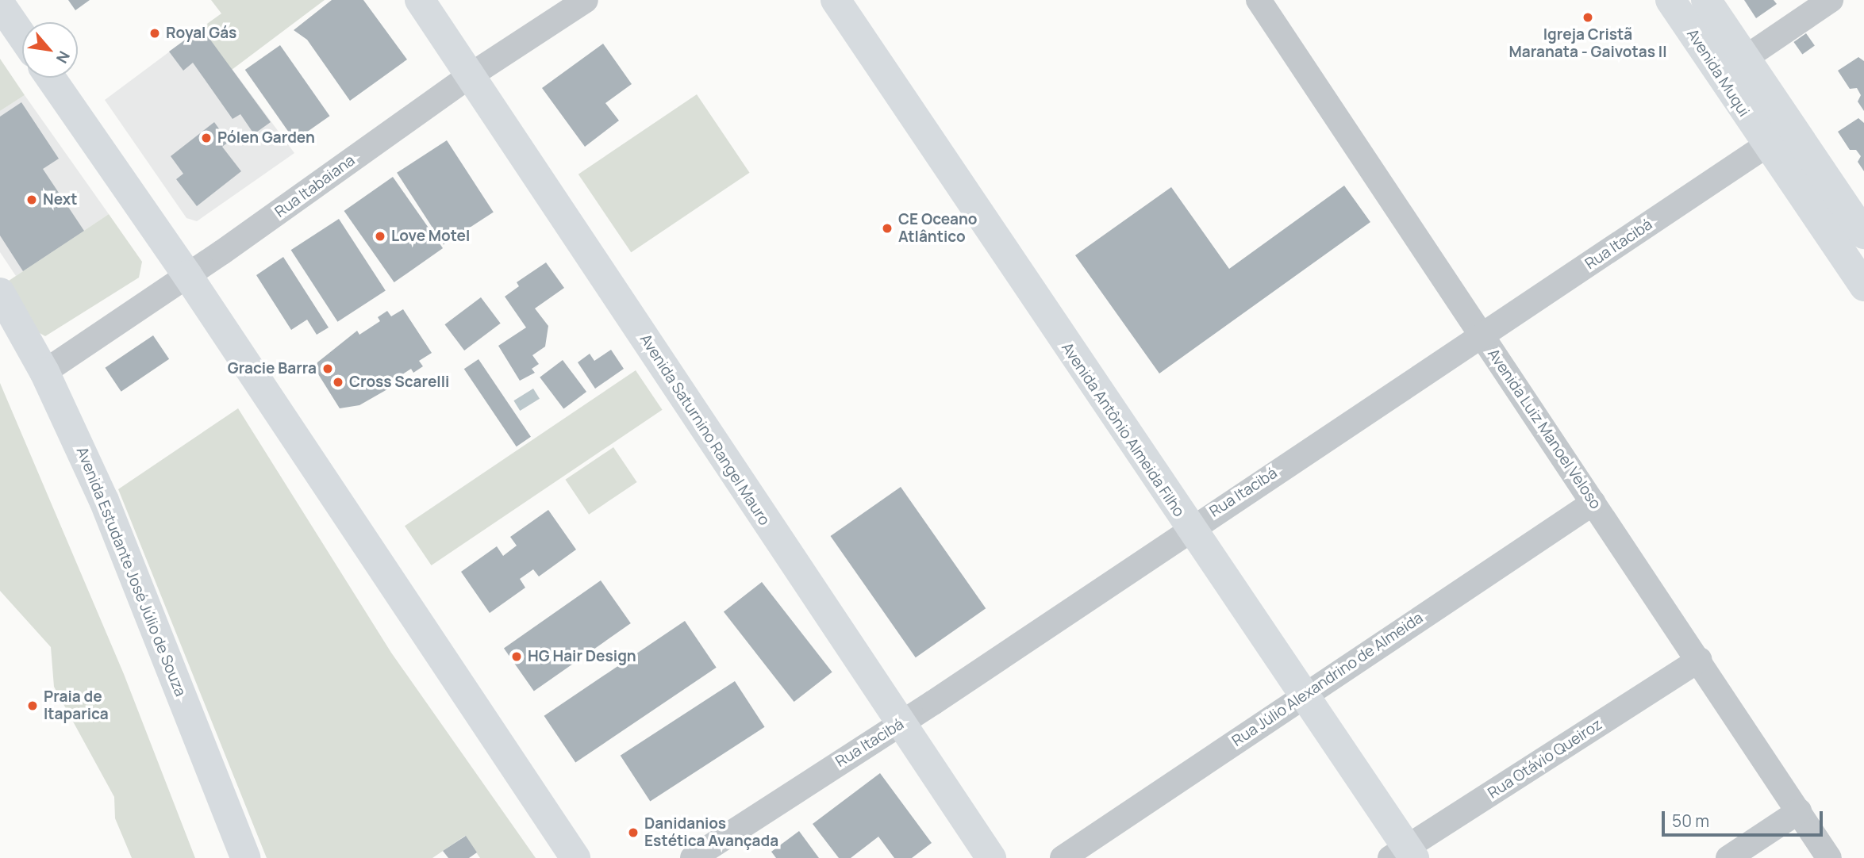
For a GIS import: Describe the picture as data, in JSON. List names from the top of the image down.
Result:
{
  "streets": {
    "street": [
      "Avenida Muqui",
      "Rua Itabaiana",
      "Rua Itacibá",
      "Avenida Luiz Manoel Veloso",
      "Avenida Saturnino Rangel Mauro",
      "Avenida Antônio Almeida Filho",
      "Avenida Estudante José Júlio de Souza",
      "Rua Júlio Alexandrino de Almeida",
      "Rua Otávio Queiroz"
    ]
  },
  "crossings": [
    ["Avenida Muqui", "Rua Itacibá"],
    ["Rua Itabaiana", "Avenida Saturnino Rangel Mauro"],
    ["Rua Itabaiana", "Avenida Estudante José Júlio de Souza"],
    ["Rua Itacibá", "Avenida Luiz Manoel Veloso"],
    ["Rua Itacibá", "Avenida Saturnino Rangel Mauro"],
    ["Rua Itacibá", "Avenida Antônio Almeida Filho"],
    ["Avenida Luiz Manoel Veloso", "Rua Júlio Alexandrino de Almeida"],
    ["Avenida Luiz Manoel Veloso", "Rua Otávio Queiroz"],
    ["Avenida Antônio Almeida Filho", "Rua Júlio Alexandrino de Almeida"],
    ["Avenida Antônio Almeida Filho", "Rua Otávio Queiroz"]
  ],
  "places": [
    "Igreja Cristã Maranata - Gaivotas II",
    "Royal Gás",
    "Pólen Garden",
    "Next",
    "CE Oceano Atlântico",
    "Love Motel",
    "Gracie Barra",
    "Cross Scarelli",
    "HG Hair Design",
    "Praia de Itaparica",
    "Danidanios Estética Avançada"
  ],
  "scale_bar": "50 m",
  "north": "bottom right"
}
